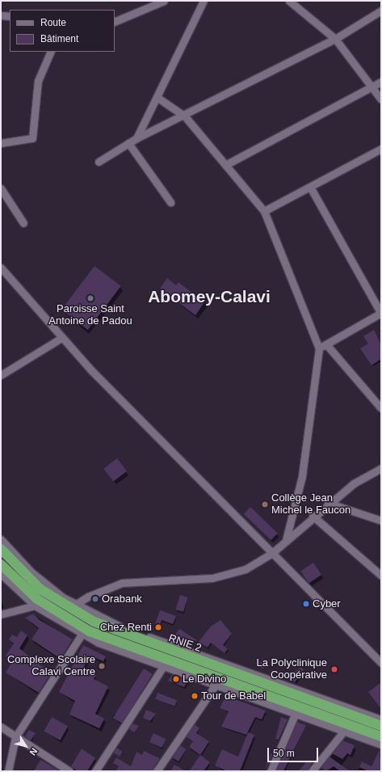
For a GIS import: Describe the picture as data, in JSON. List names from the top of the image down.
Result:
{
  "streets": {
    "highway": ["RNIE 2"]
  },
  "districts": ["Abomey-Calavi"],
  "places": [
    "Paroisse Saint Antoine de Padou",
    "Collège Jean Michel le Faucon",
    "Orabank",
    "Cyber",
    "Chez Renti",
    "Complexe Scolaire Calavi Centre",
    "La Polyclinique Coopérative",
    "Le Divino",
    "Tour de Babel"
  ],
  "legend": ["Route", "Bâtiment"],
  "scale_bar": "50 m",
  "north": "bottom right"
}
